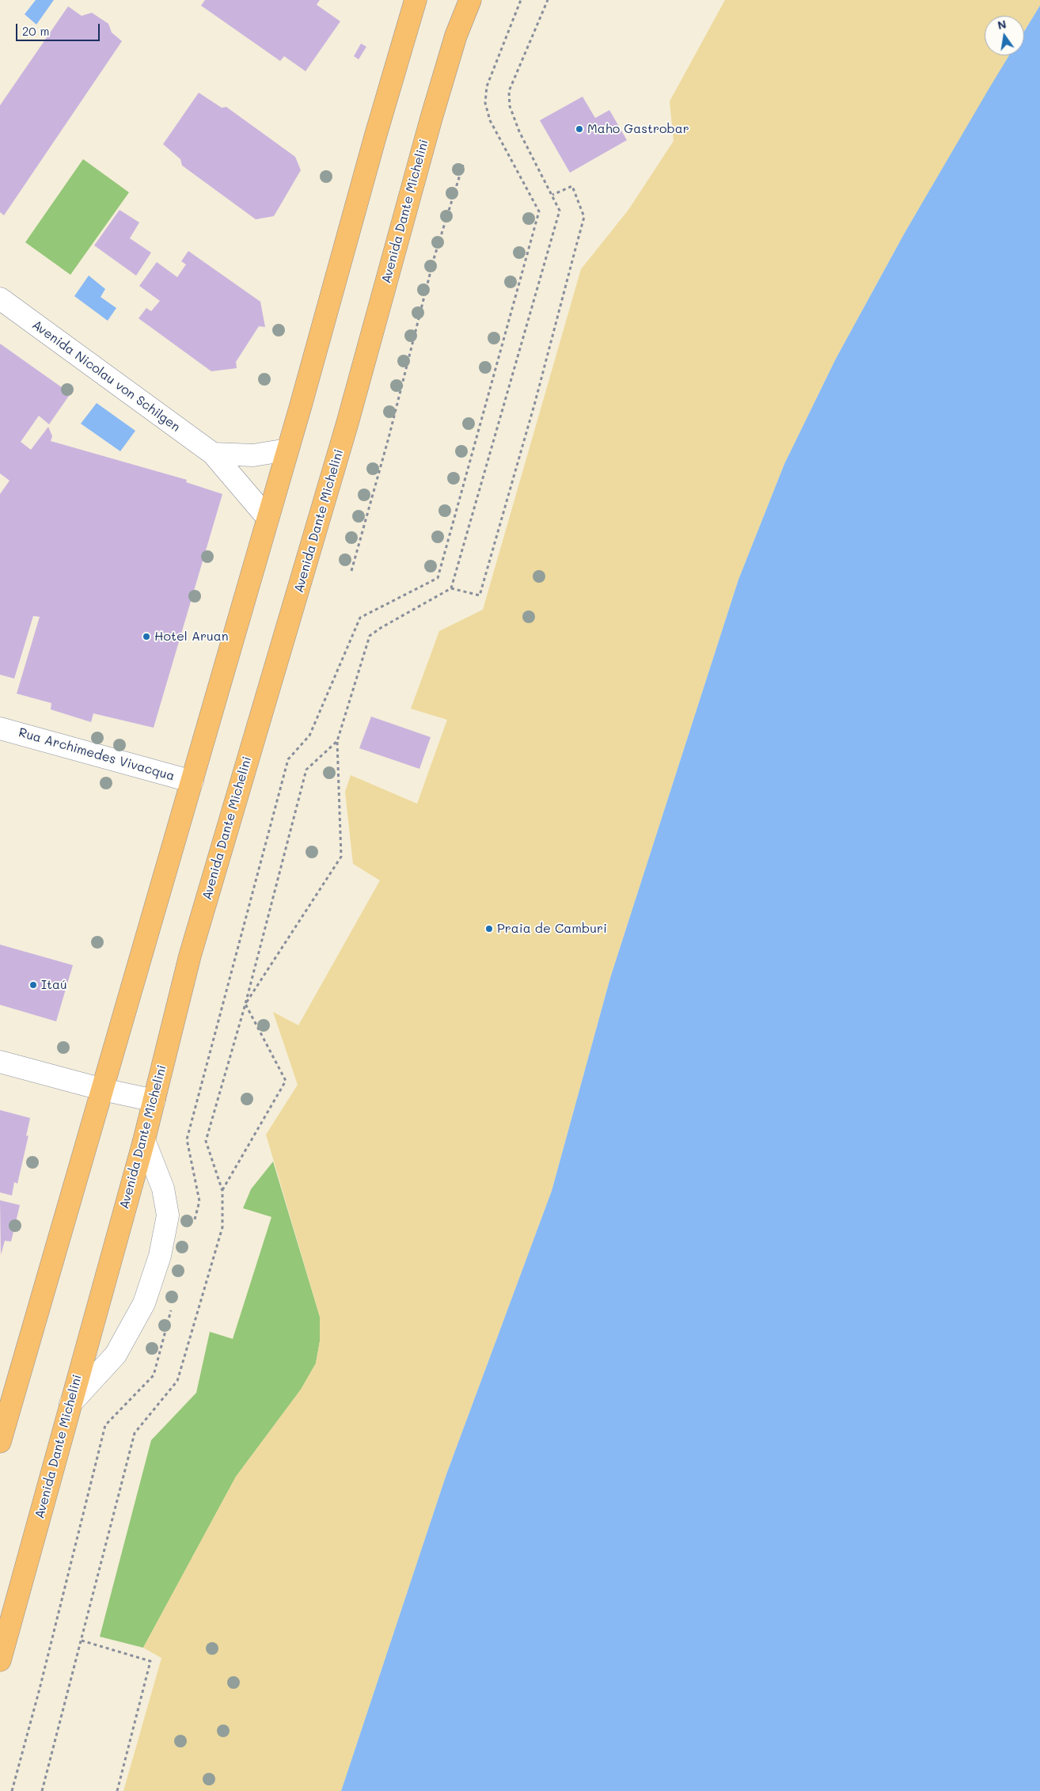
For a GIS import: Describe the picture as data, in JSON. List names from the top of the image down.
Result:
{
  "streets": {
    "main road": ["Avenida Dante Michelini"],
    "street": ["Avenida Nicolau von Schilgen", "Rua Archimedes Vivacqua"]
  },
  "places": [
    "Maho Gastrobar",
    "Hotel Aruan",
    "Praia de Camburi",
    "Itaú"
  ],
  "scale_bar": "20 m",
  "north": "top"
}
